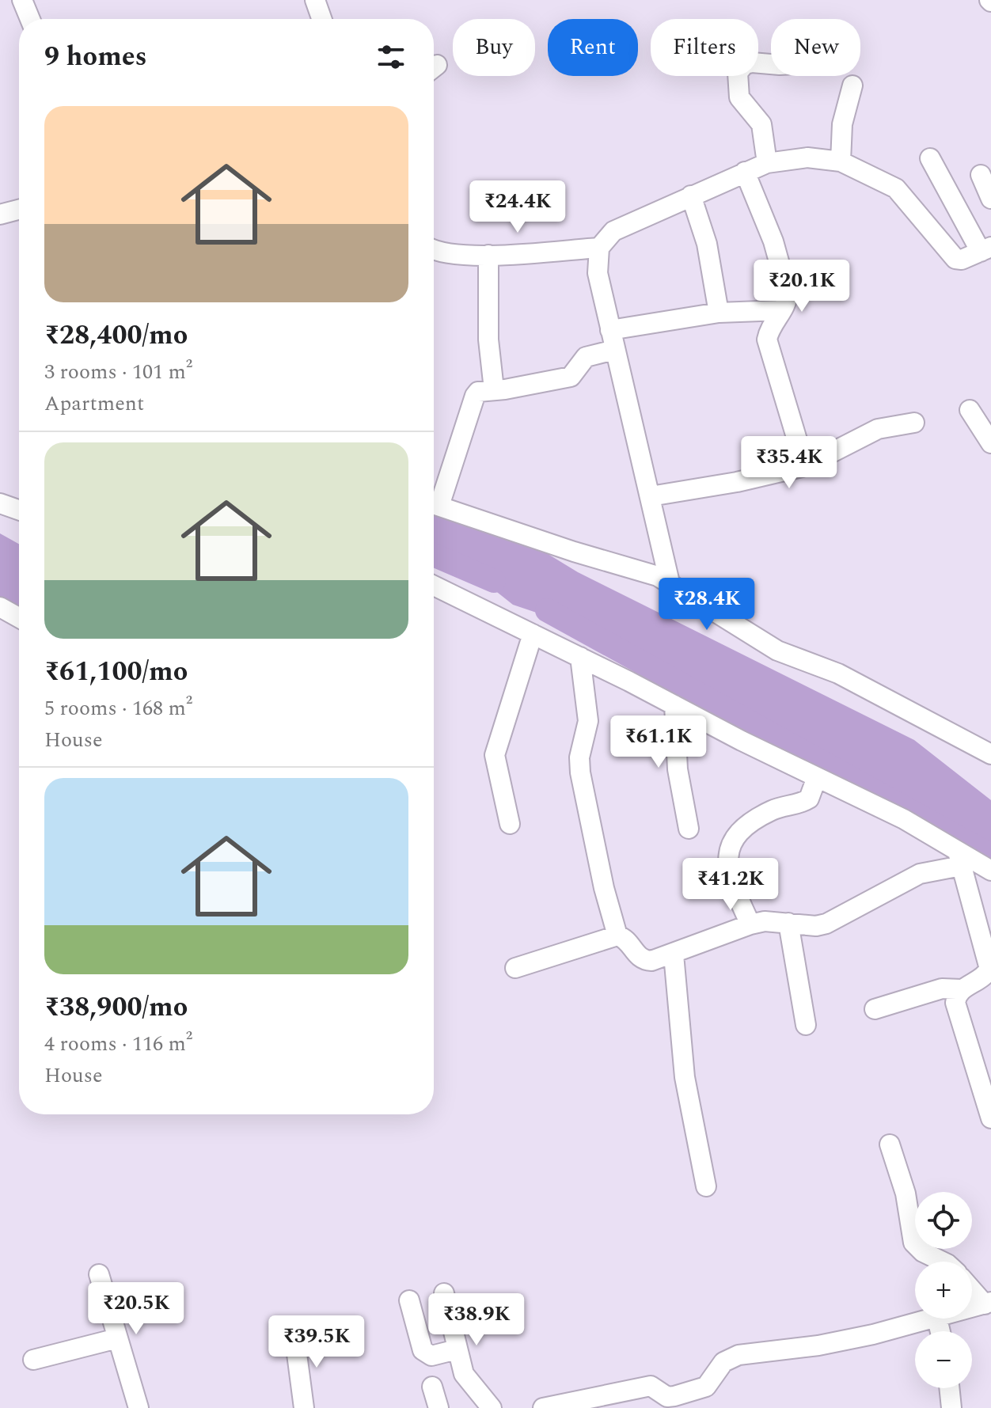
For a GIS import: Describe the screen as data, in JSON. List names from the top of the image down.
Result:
{
  "page": {
    "chip": [
      "Buy",
      "Rent",
      "Filters",
      "New"
    ],
    "heading": "9 homes",
    "list": [
      {
        "name": "₹28,400/mo",
        "note": "3 rooms · 101 m² · Apartment"
      },
      {
        "name": "₹61,100/mo",
        "note": "5 rooms · 168 m² · House"
      },
      {
        "name": "₹38,900/mo",
        "note": "4 rooms · 116 m² · House"
      }
    ],
    "price": [
      "₹24.4K",
      "₹20.1K",
      "₹35.4K",
      "₹28.4K",
      "₹61.1K",
      "₹41.2K",
      "₹20.5K",
      "₹38.9K",
      "₹39.5K"
    ],
    "map_buttons": ["+", "−"]
  }
}
